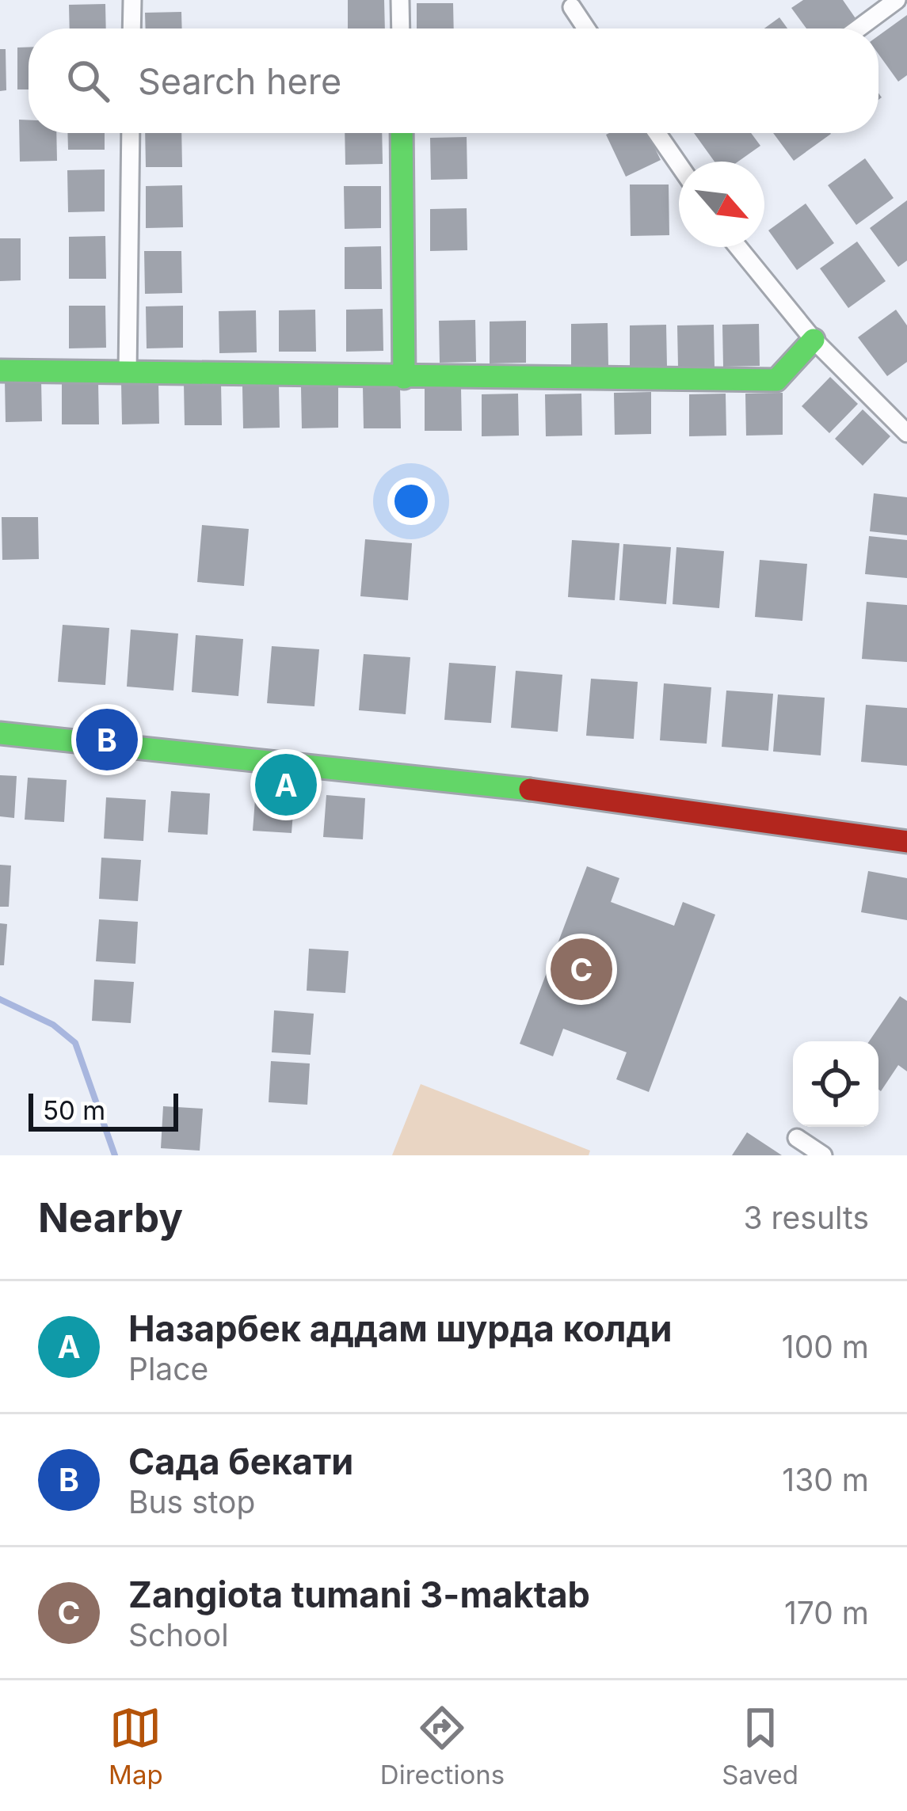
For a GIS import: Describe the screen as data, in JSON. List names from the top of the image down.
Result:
{
  "scale_bar": "50 m",
  "north": "bottom right",
  "page": {
    "search": "Search here",
    "pins": ["B", "A", "C"],
    "scale": "50 m",
    "heading": ["Nearby", "3 results"],
    "list": [
      {
        "mark": "A",
        "name": "Назарбек аддам шурда колди",
        "note": "Place",
        "value": "100 m"
      },
      {
        "mark": "B",
        "name": "Сада бекати",
        "note": "Bus stop",
        "value": "130 m"
      },
      {
        "mark": "C",
        "name": "Zangiota tumani 3-maktab",
        "note": "School",
        "value": "170 m"
      }
    ],
    "nav": ["Map", "Directions", "Saved"]
  }
}
